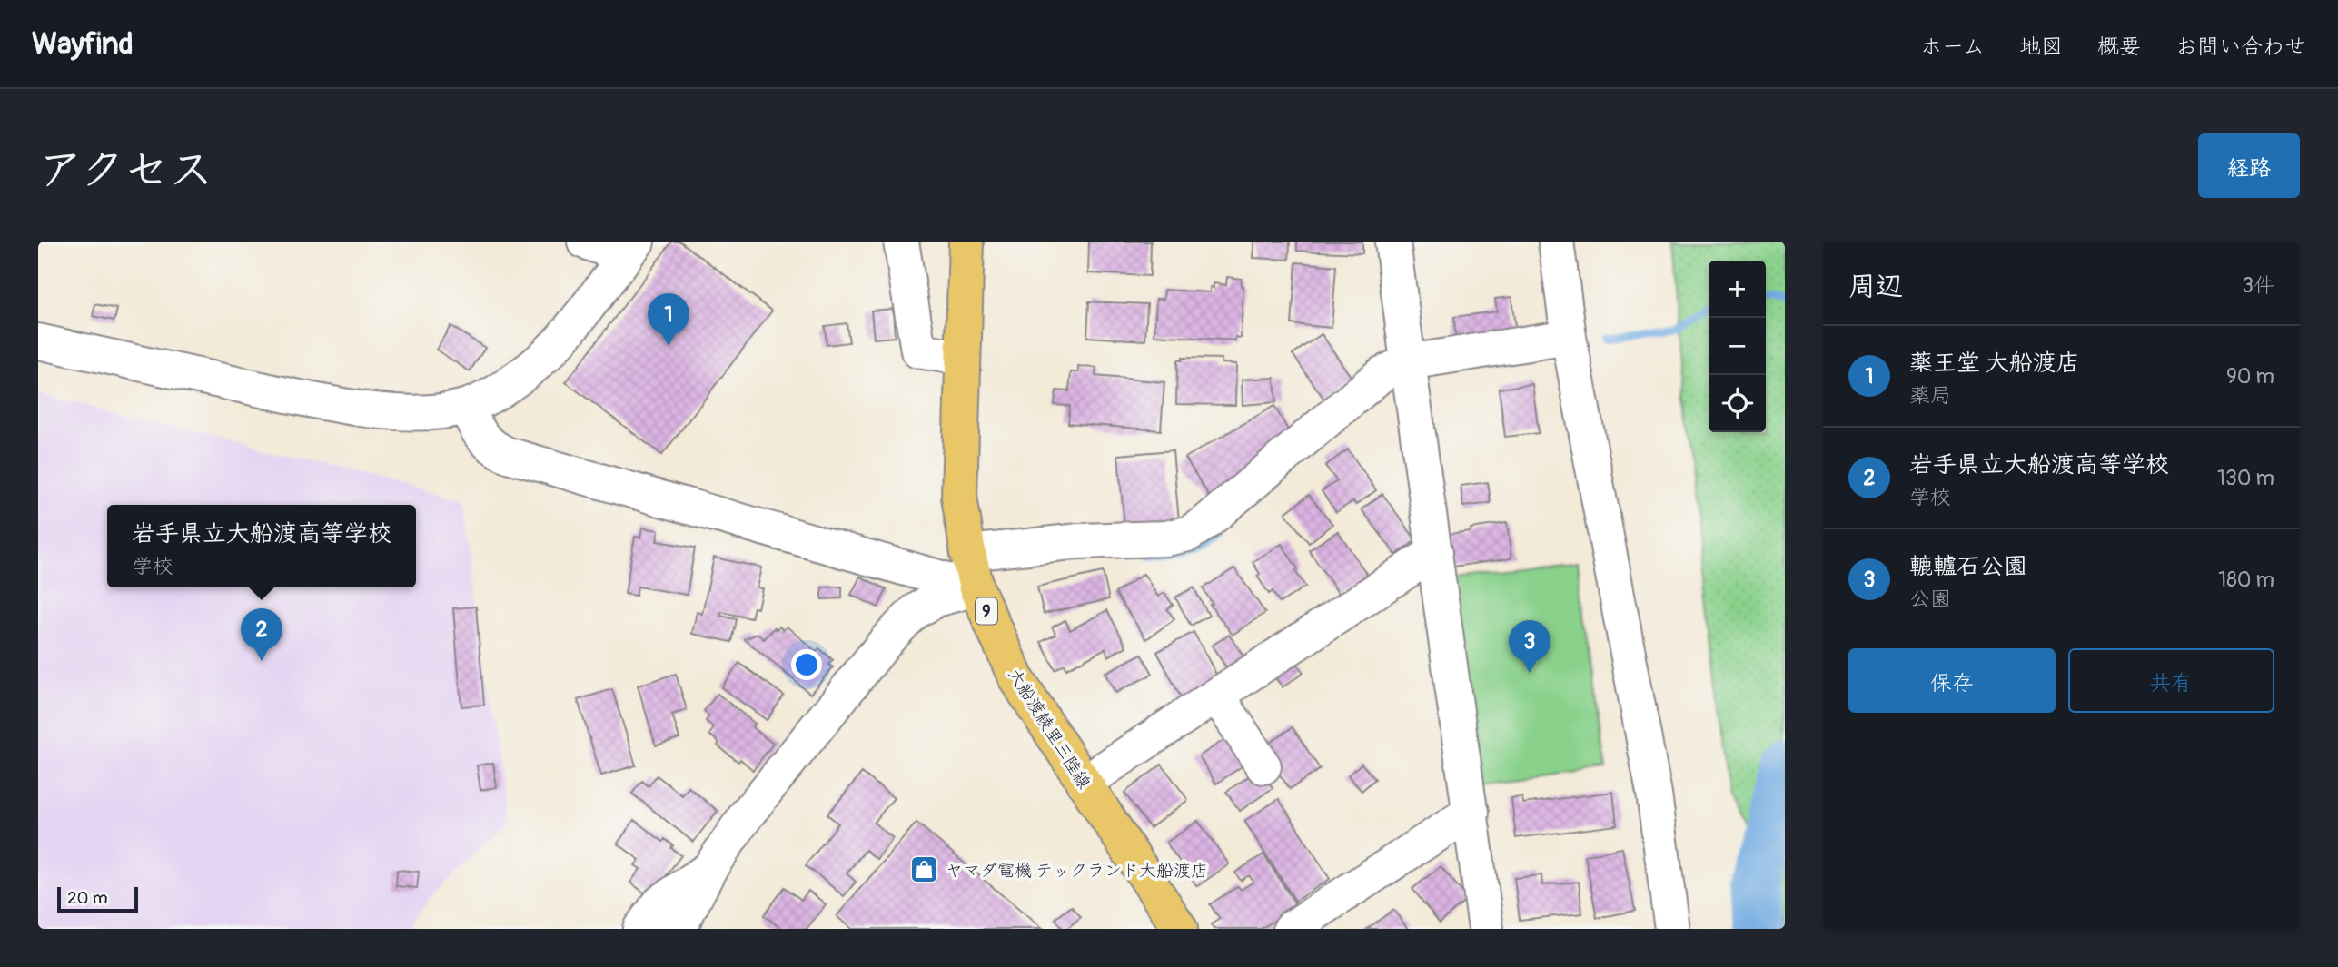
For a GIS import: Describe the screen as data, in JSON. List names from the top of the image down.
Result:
{
  "streets": {
    "main road": ["9", "大船渡綾里三陸線"]
  },
  "places": {
    "shop": ["ヤマダ電機 テックランド大船渡店"]
  },
  "scale_bar": "20 m",
  "page": {
    "header": "Wayfind",
    "nav": [
      "ホーム",
      "地図",
      "概要",
      "お問い合わせ"
    ],
    "title": "アクセス",
    "buttons": [
      "経路",
      ["保存", "共有"]
    ],
    "heading": ["周辺", "3件"],
    "map_buttons": ["+", "−"],
    "pins": ["1", "2", "3"],
    "list": [
      {
        "mark": "1",
        "name": "薬王堂 大船渡店",
        "note": "薬局",
        "value": "90 m"
      },
      {
        "mark": "2",
        "name": "岩手県立大船渡高等学校",
        "note": "学校",
        "value": "130 m"
      },
      {
        "mark": "3",
        "name": "轆轤石公園",
        "note": "公園",
        "value": "180 m"
      }
    ],
    "popup": ["岩手県立大船渡高等学校", "学校"],
    "scale": "20 m"
  }
}
